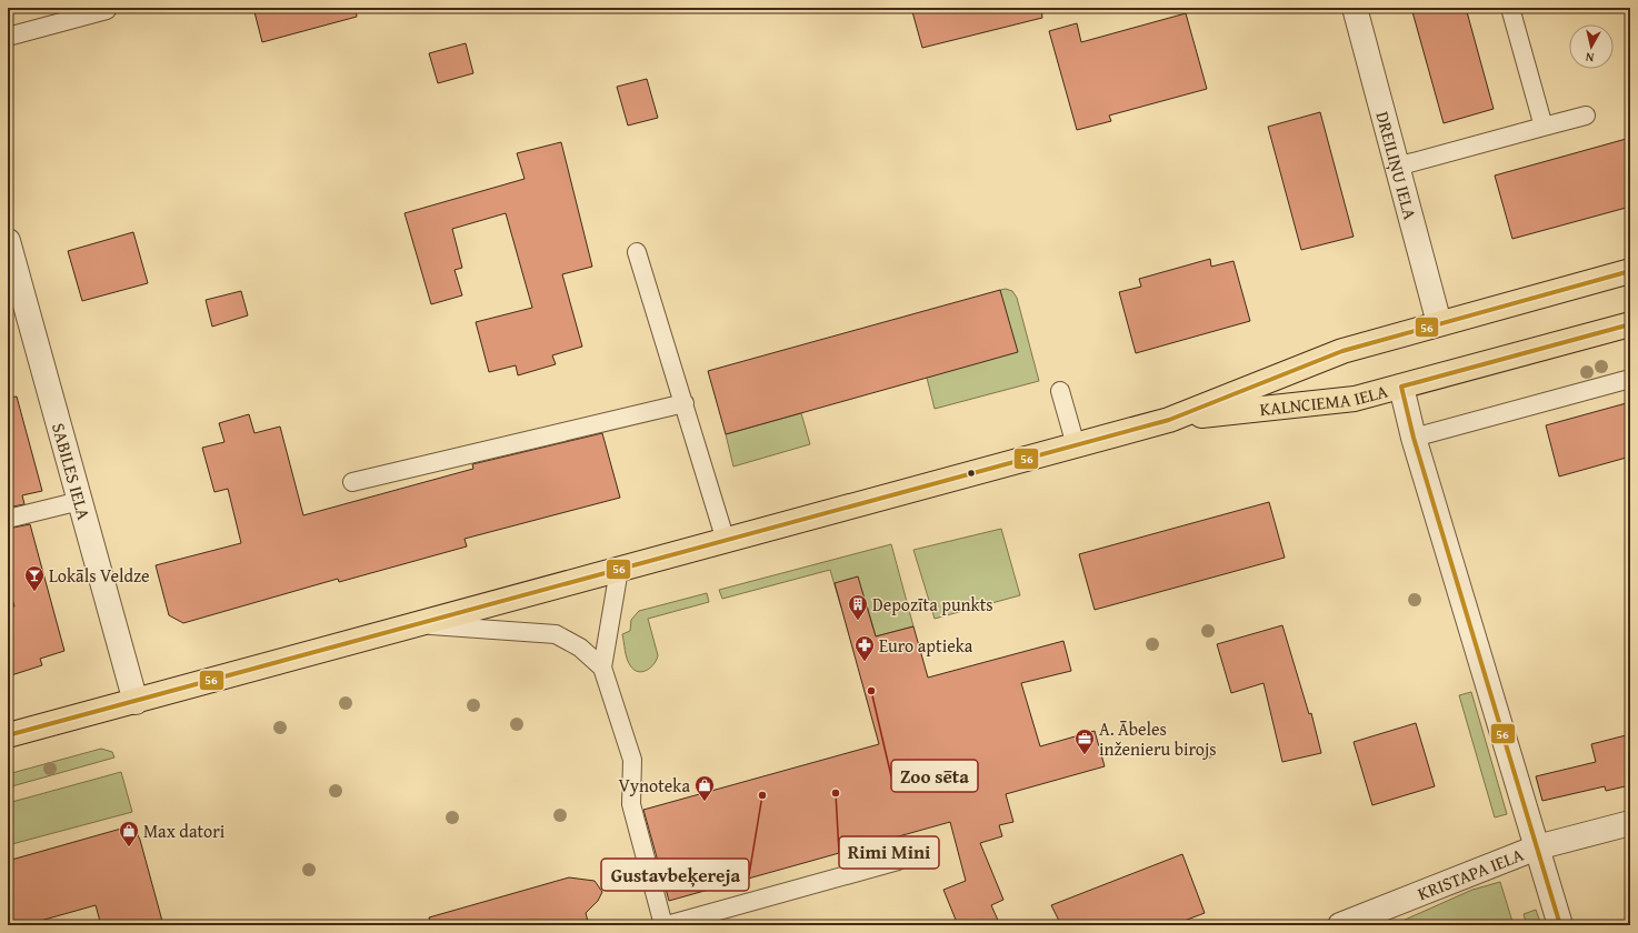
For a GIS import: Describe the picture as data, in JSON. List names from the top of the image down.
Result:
{
  "streets": {
    "main road": ["KALNCIEMA IELA"],
    "street": ["DREILIŅU IELA", "SABILES IELA", "KRISTAPA IELA"]
  },
  "crossings": [
    ["DREILIŅU IELA", "KALNCIEMA IELA"],
    ["KALNCIEMA IELA", "SABILES IELA"]
  ],
  "places": {
    "bar": ["Lokāls Veldze"],
    "building": ["Depozīta punkts"],
    "pharmacy": ["Euro aptieka"],
    "other": ["Zoo sēta", "Rimi Mini", "Gustavbeķereja"],
    "office": ["A. Ābeles inženieru birojs"],
    "shop": ["Vynoteka", "Max datori"]
  },
  "lines": ["transit line 56"],
  "north": "bottom"
}
